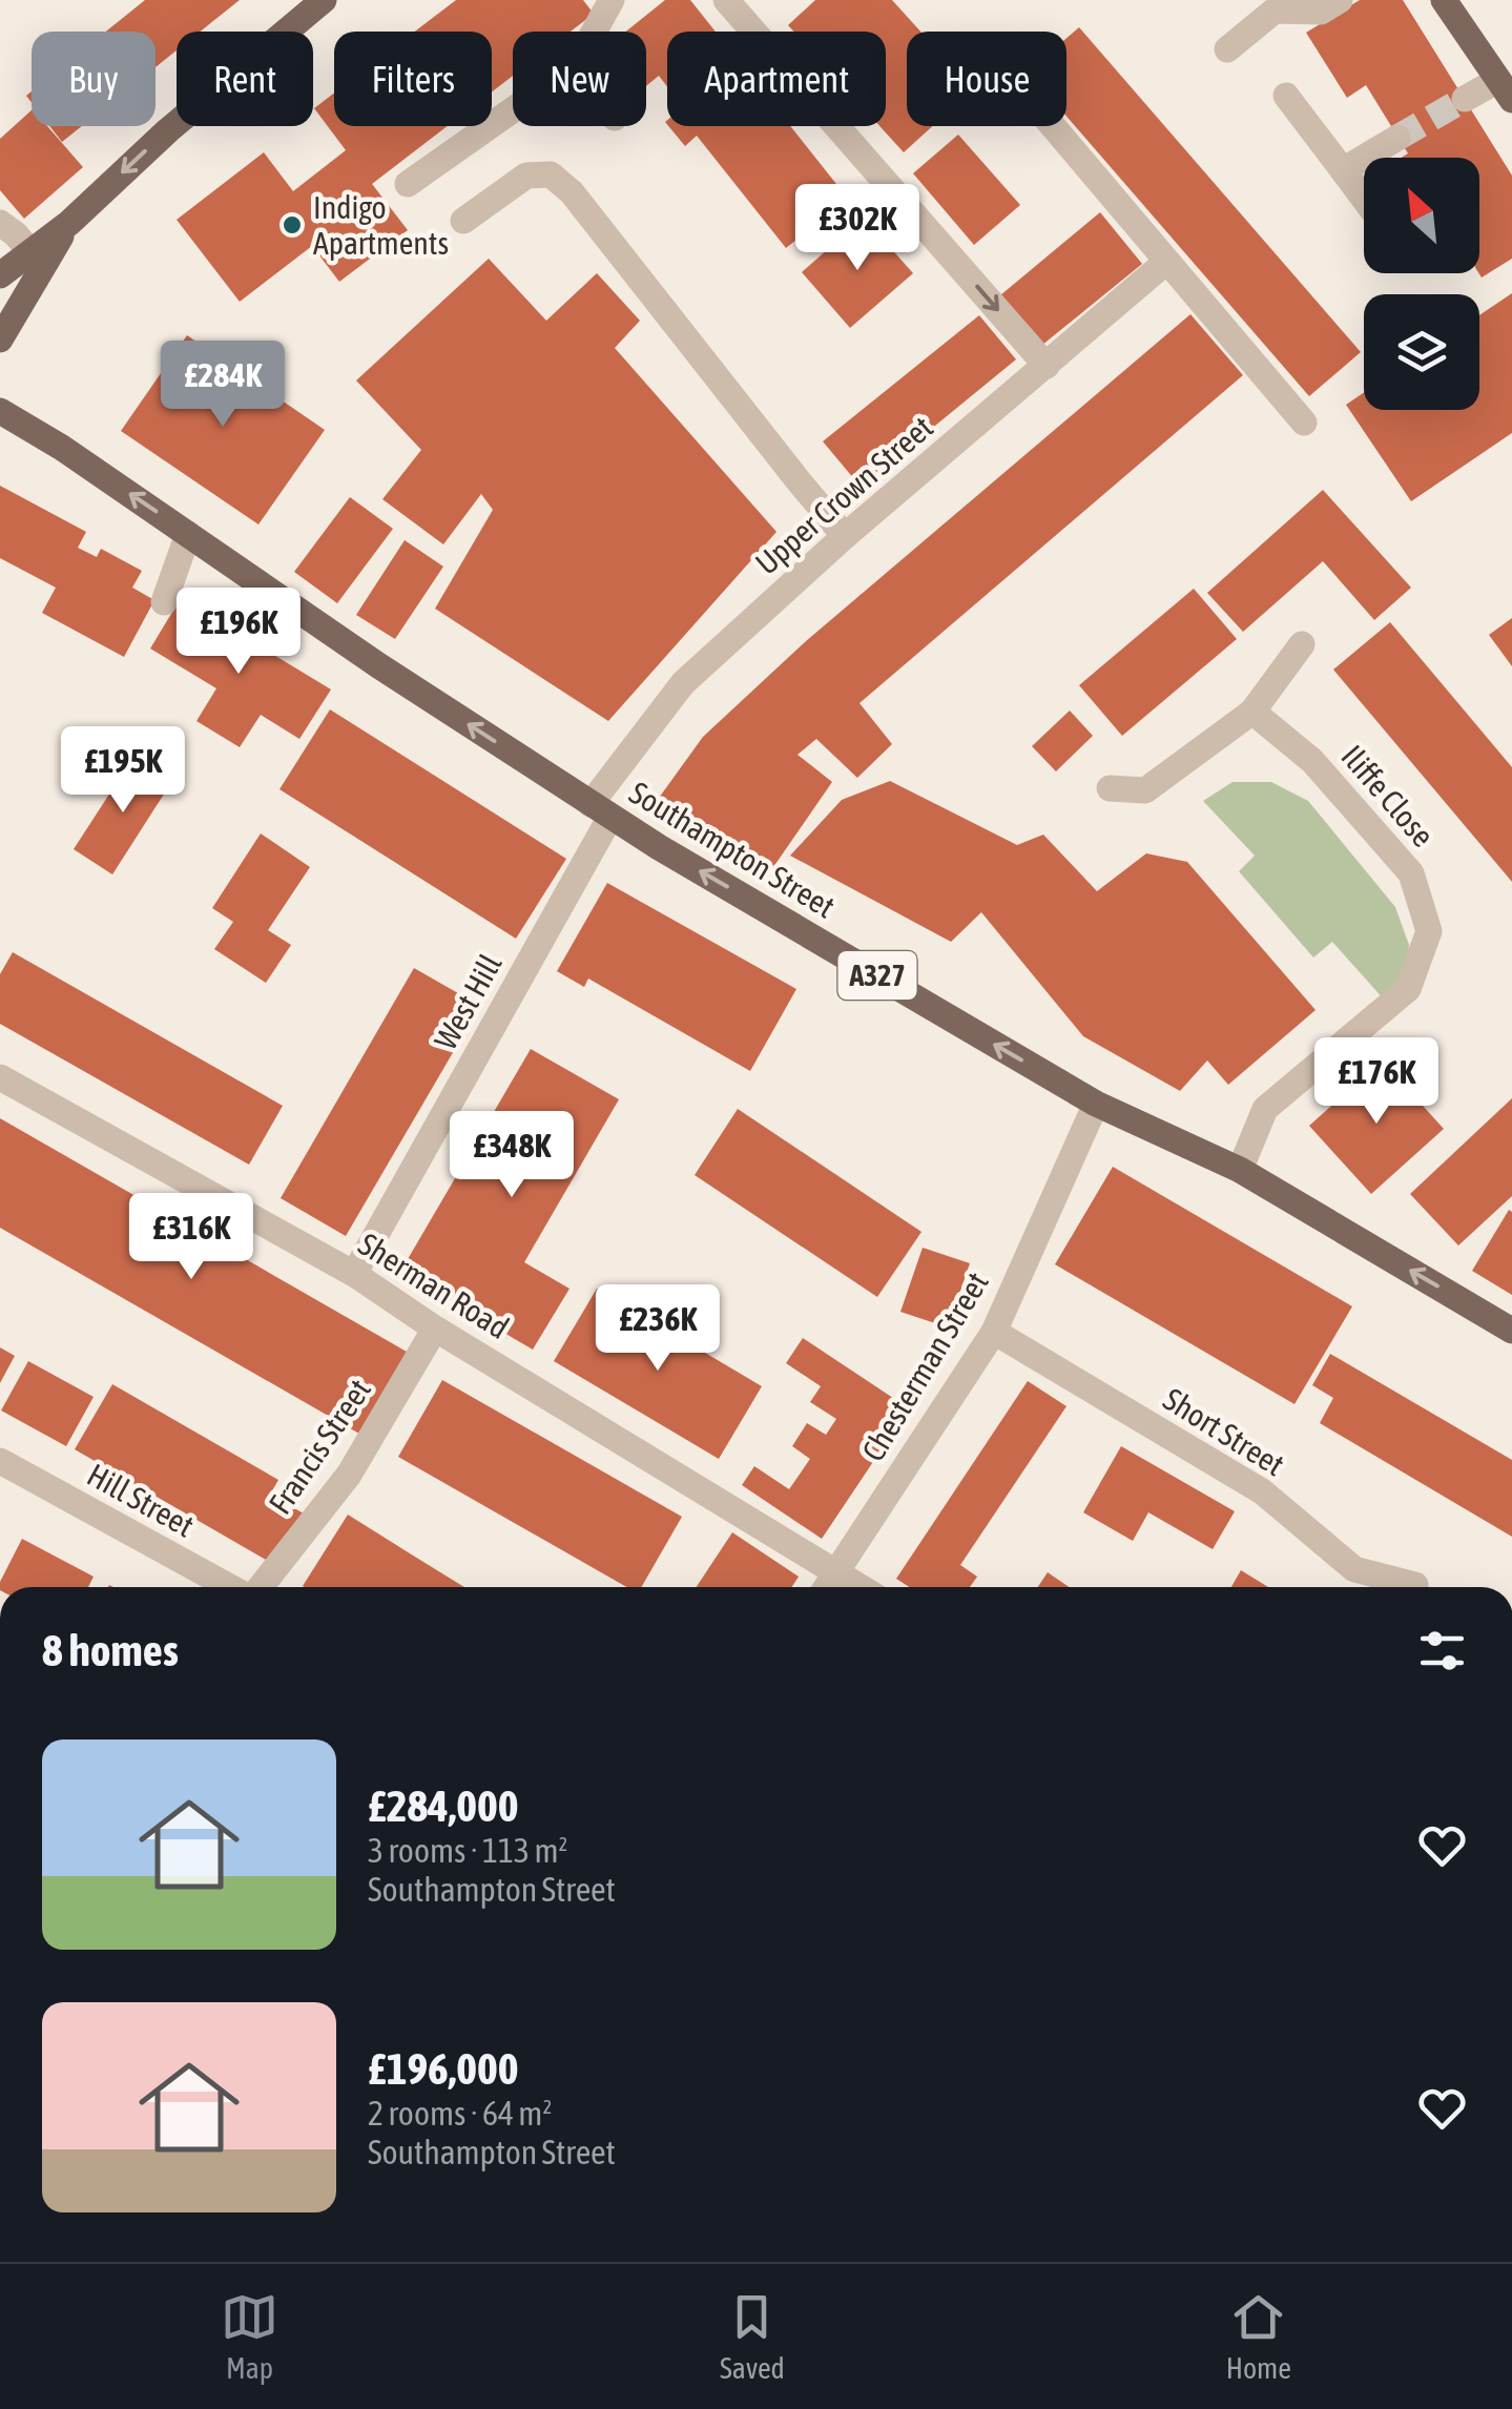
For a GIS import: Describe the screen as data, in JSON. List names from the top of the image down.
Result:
{
  "streets": {
    "main road": ["Southampton Street", "A327"],
    "street": [
      "Upper Crown Street",
      "Iliffe Close",
      "West Hill",
      "Sherman Road",
      "Chesterman Street",
      "Short Street",
      "Francis Street",
      "Hill Street"
    ]
  },
  "crossings": [
    ["Upper Crown Street", "Southampton Street"],
    ["Upper Crown Street", "West Hill"],
    ["Iliffe Close", "Southampton Street"],
    ["Southampton Street", "West Hill"],
    ["Southampton Street", "Chesterman Street"],
    ["West Hill", "Sherman Road"],
    ["Sherman Road", "Chesterman Street"],
    ["Sherman Road", "Francis Street"],
    ["Chesterman Street", "Short Street"]
  ],
  "one_way": ["Southampton Street"],
  "places": ["Indigo Apartments"],
  "north": "top left",
  "page": {
    "chip": [
      "Buy",
      "Rent",
      "Filters",
      "New",
      "Apartment",
      "House"
    ],
    "price": [
      "£302K",
      "£284K",
      "£196K",
      "£195K",
      "£176K",
      "£348K",
      "£316K",
      "£236K"
    ],
    "heading": "8 homes",
    "list": [
      {
        "name": "£284,000",
        "note": "3 rooms · 113 m² · Southampton Street"
      },
      {
        "name": "£196,000",
        "note": "2 rooms · 64 m² · Southampton Street"
      }
    ],
    "tabs": ["Map", "Saved", "Home"]
  }
}
